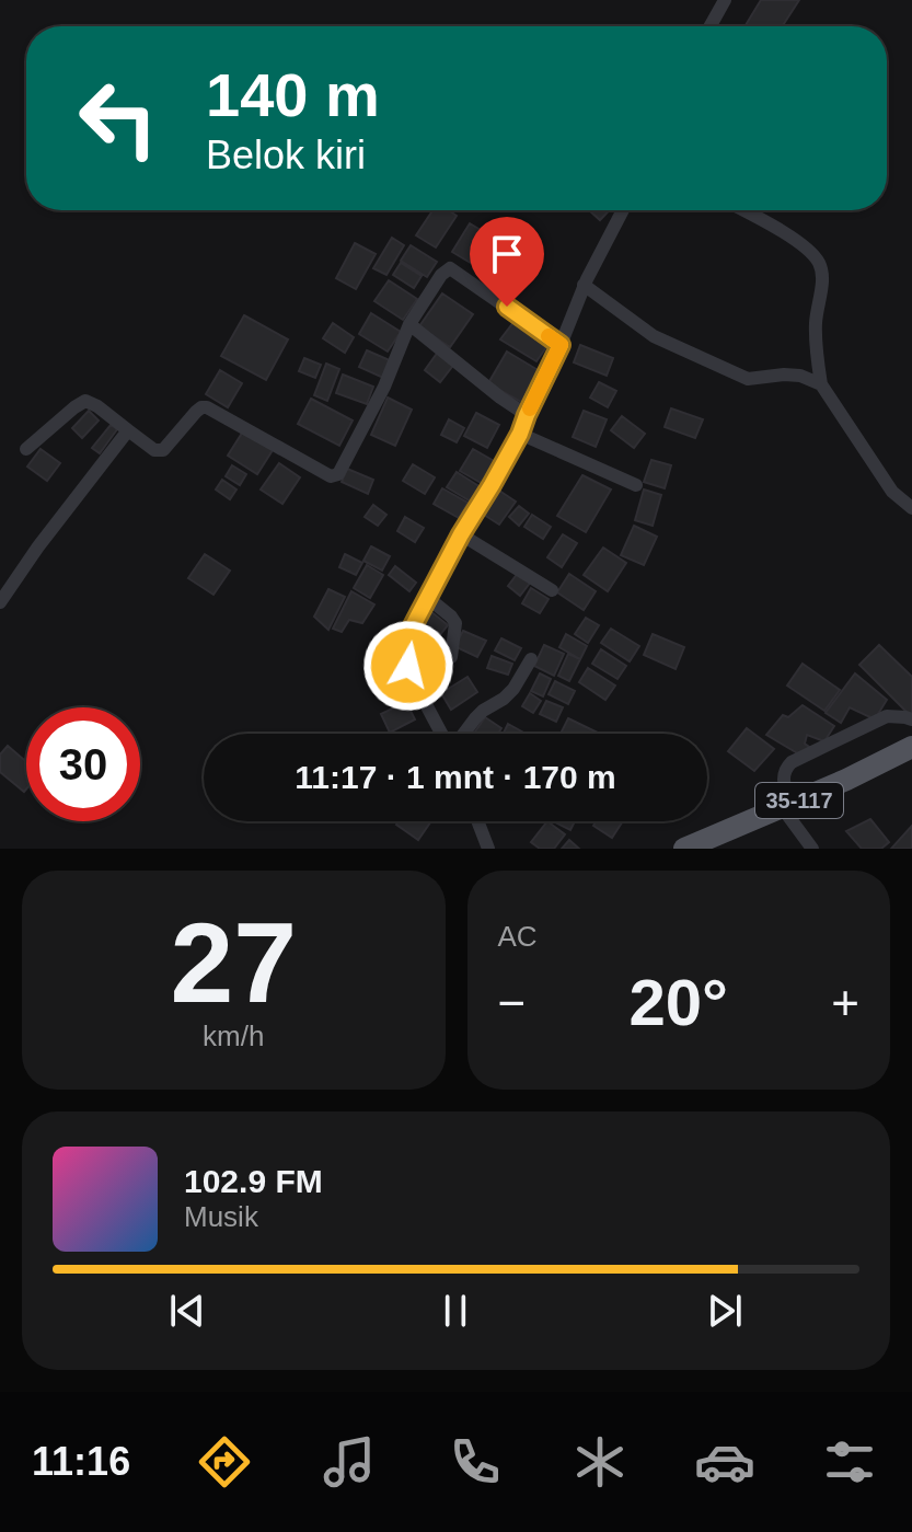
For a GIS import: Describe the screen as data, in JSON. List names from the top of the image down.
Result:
{
  "streets": {
    "main road": ["35-117"]
  },
  "page": {
    "turn": ["140 m", "Belok kiri"],
    "limit": "30",
    "trip": "11:17 · 1 mnt · 170 m",
    "tile": [
      ["27", "km/h"],
      "AC"
    ],
    "heat": ["−", "20°", "+"],
    "song": ["102.9 FM", "Musik"],
    "tabs": "11:16"
  }
}
